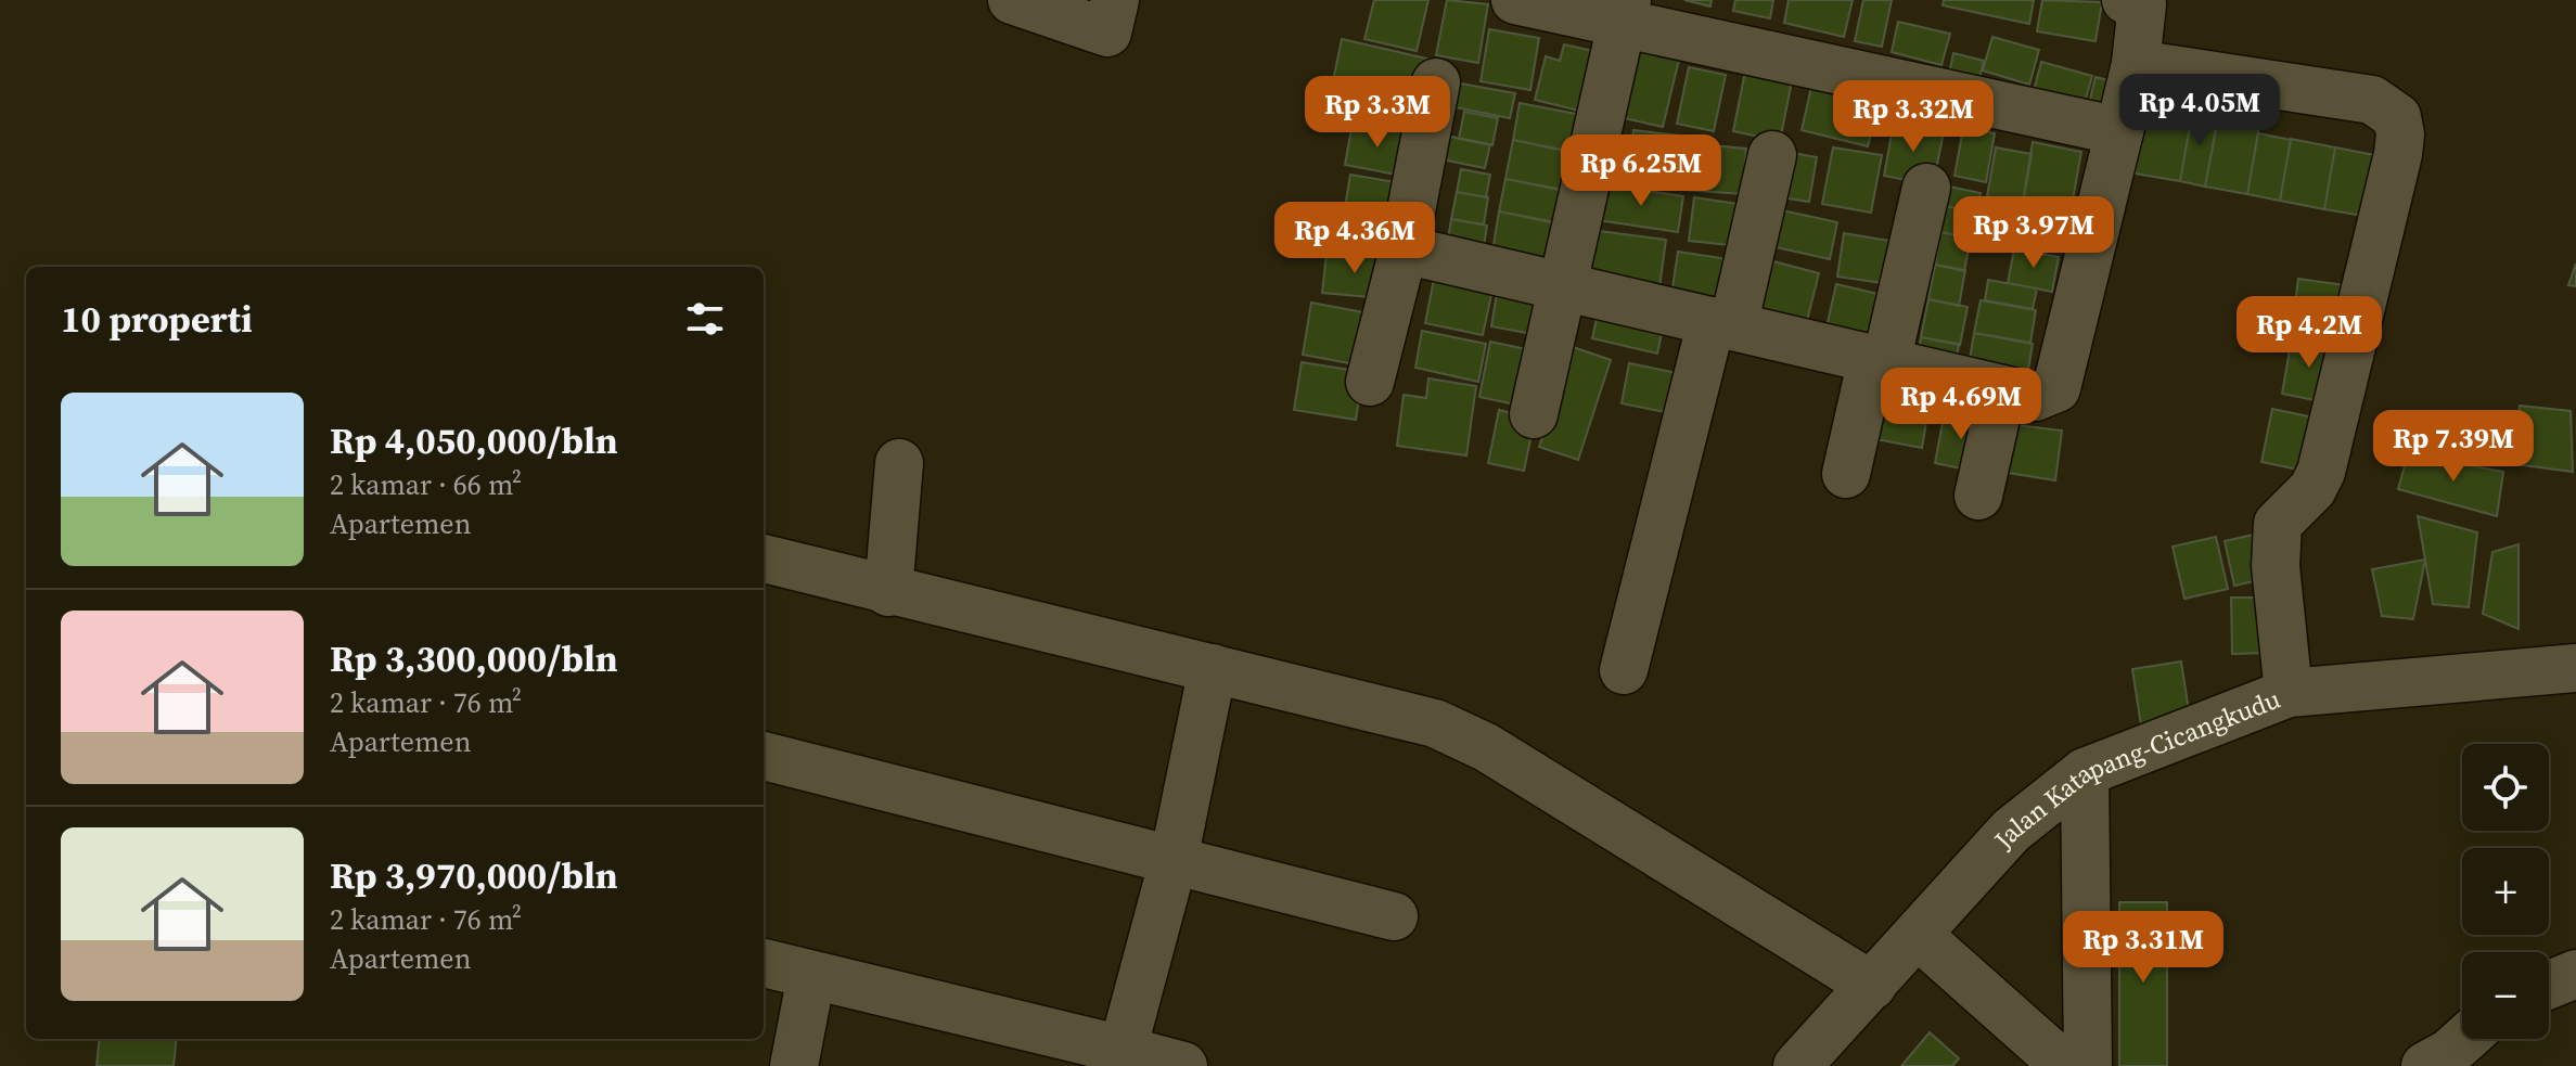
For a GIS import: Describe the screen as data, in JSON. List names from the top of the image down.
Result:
{
  "streets": {
    "street": ["Jalan Katapang-Cicangkudu"]
  },
  "page": {
    "price": [
      "Rp 4.05M",
      "Rp 3.3M",
      "Rp 3.32M",
      "Rp 6.25M",
      "Rp 3.97M",
      "Rp 4.36M",
      "Rp 4.2M",
      "Rp 4.69M",
      "Rp 7.39M",
      "Rp 3.31M"
    ],
    "heading": "10 properti",
    "list": [
      {
        "name": "Rp 4,050,000/bln",
        "note": "2 kamar · 66 m² · Apartemen"
      },
      {
        "name": "Rp 3,300,000/bln",
        "note": "2 kamar · 76 m² · Apartemen"
      },
      {
        "name": "Rp 3,970,000/bln",
        "note": "2 kamar · 76 m² · Apartemen"
      }
    ],
    "map_buttons": ["+", "−"]
  }
}
